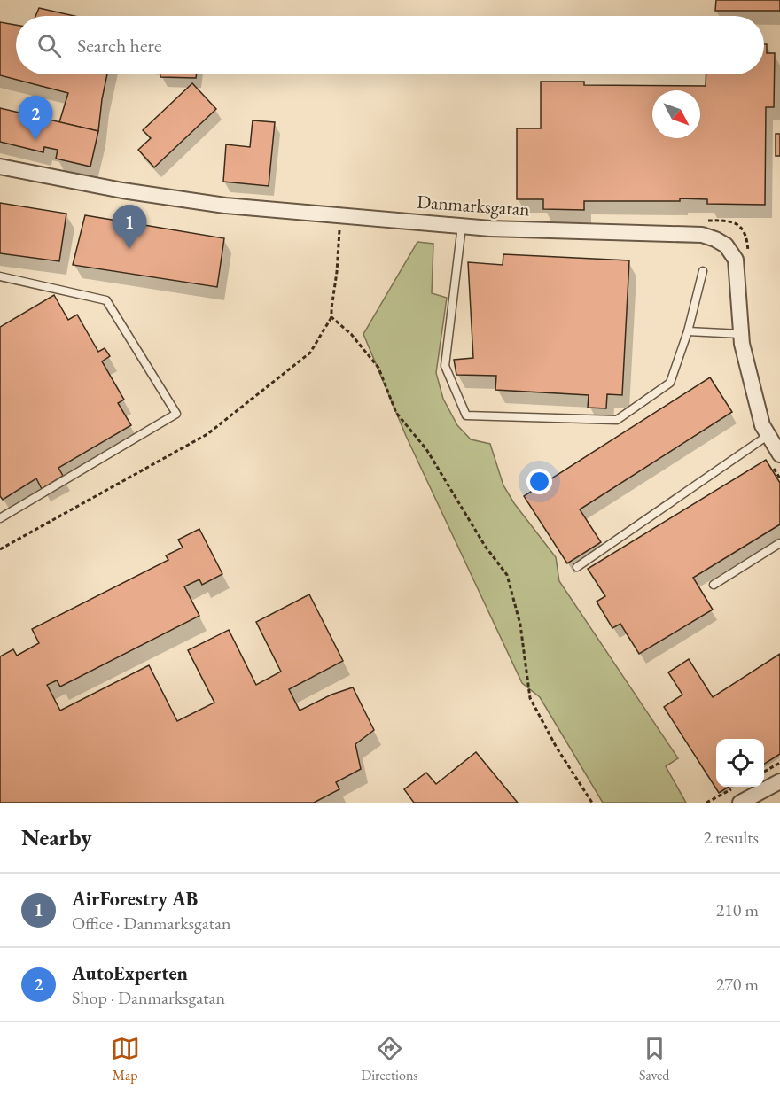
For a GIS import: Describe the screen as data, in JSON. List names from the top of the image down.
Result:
{
  "streets": {
    "street": ["Danmarksgatan"]
  },
  "north": "bottom right",
  "page": {
    "search": "Search here",
    "pins": ["2", "1"],
    "heading": ["Nearby", "2 results"],
    "list": [
      {
        "mark": "1",
        "name": "AirForestry AB",
        "note": "Office · Danmarksgatan",
        "value": "210 m"
      },
      {
        "mark": "2",
        "name": "AutoExperten",
        "note": "Shop · Danmarksgatan",
        "value": "270 m"
      }
    ],
    "nav": ["Map", "Directions", "Saved"]
  }
}
